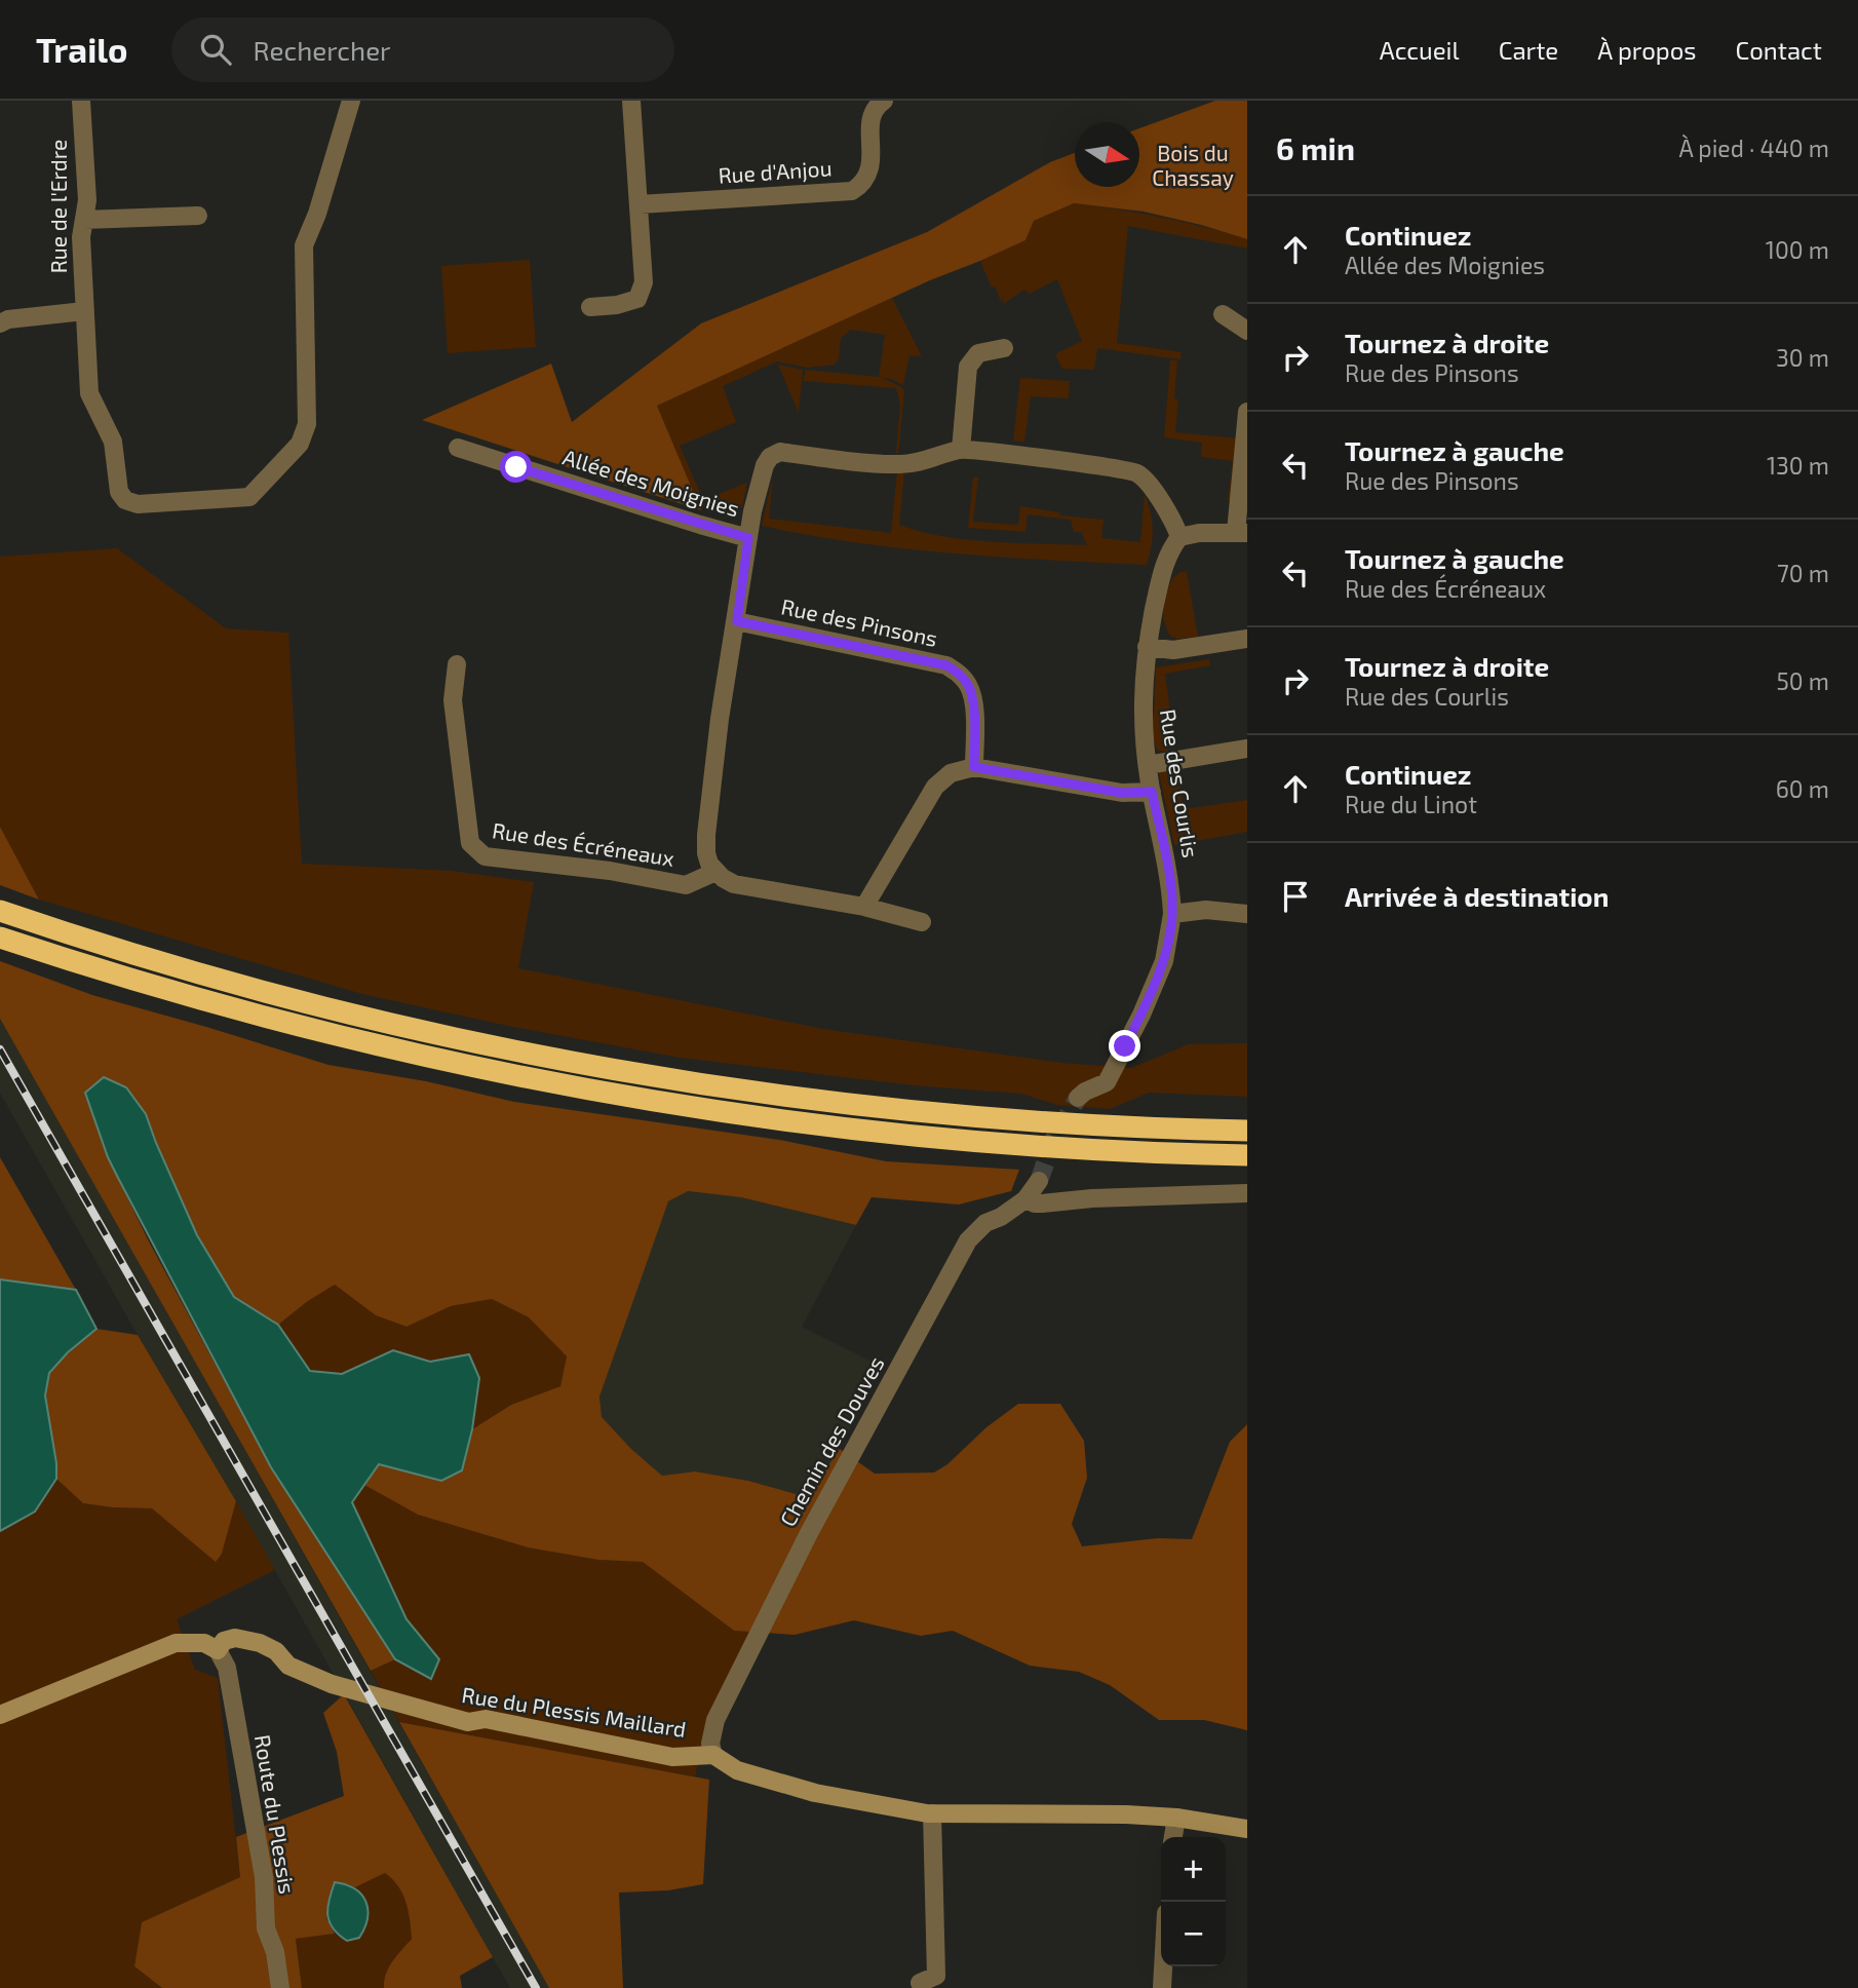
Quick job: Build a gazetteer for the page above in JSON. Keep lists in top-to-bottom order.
{
  "streets": {
    "street": [
      "Rue d'Anjou",
      "Rue de l'Erdre",
      "Allée des Moignies",
      "Rue des Pinsons",
      "Rue des Courlis",
      "Rue des Écréneaux",
      "Chemin des Douves",
      "Rue du Plessis Maillard",
      "Route du Plessis"
    ]
  },
  "crossings": [
    ["Chemin des Douves", "Rue du Plessis Maillard"],
    ["Rue du Plessis Maillard", "Route du Plessis"]
  ],
  "parks": ["Bois du Chassay"],
  "north": "right",
  "page": {
    "header": "Trailo",
    "search": "Rechercher",
    "nav": [
      "Accueil",
      "Carte",
      "À propos",
      "Contact"
    ],
    "heading": ["6 min", "À pied · 440 m"],
    "list": [
      ["Continuez", "Allée des Moignies", "100 m"],
      ["Tournez à droite", "Rue des Pinsons", "30 m"],
      ["Tournez à gauche", "Rue des Pinsons", "130 m"],
      ["Tournez à gauche", "Rue des Écréneaux", "70 m"],
      ["Tournez à droite", "Rue des Courlis", "50 m"],
      ["Continuez", "Rue du Linot", "60 m"],
      "Arrivée à destination"
    ],
    "map_buttons": ["+", "−"]
  }
}
